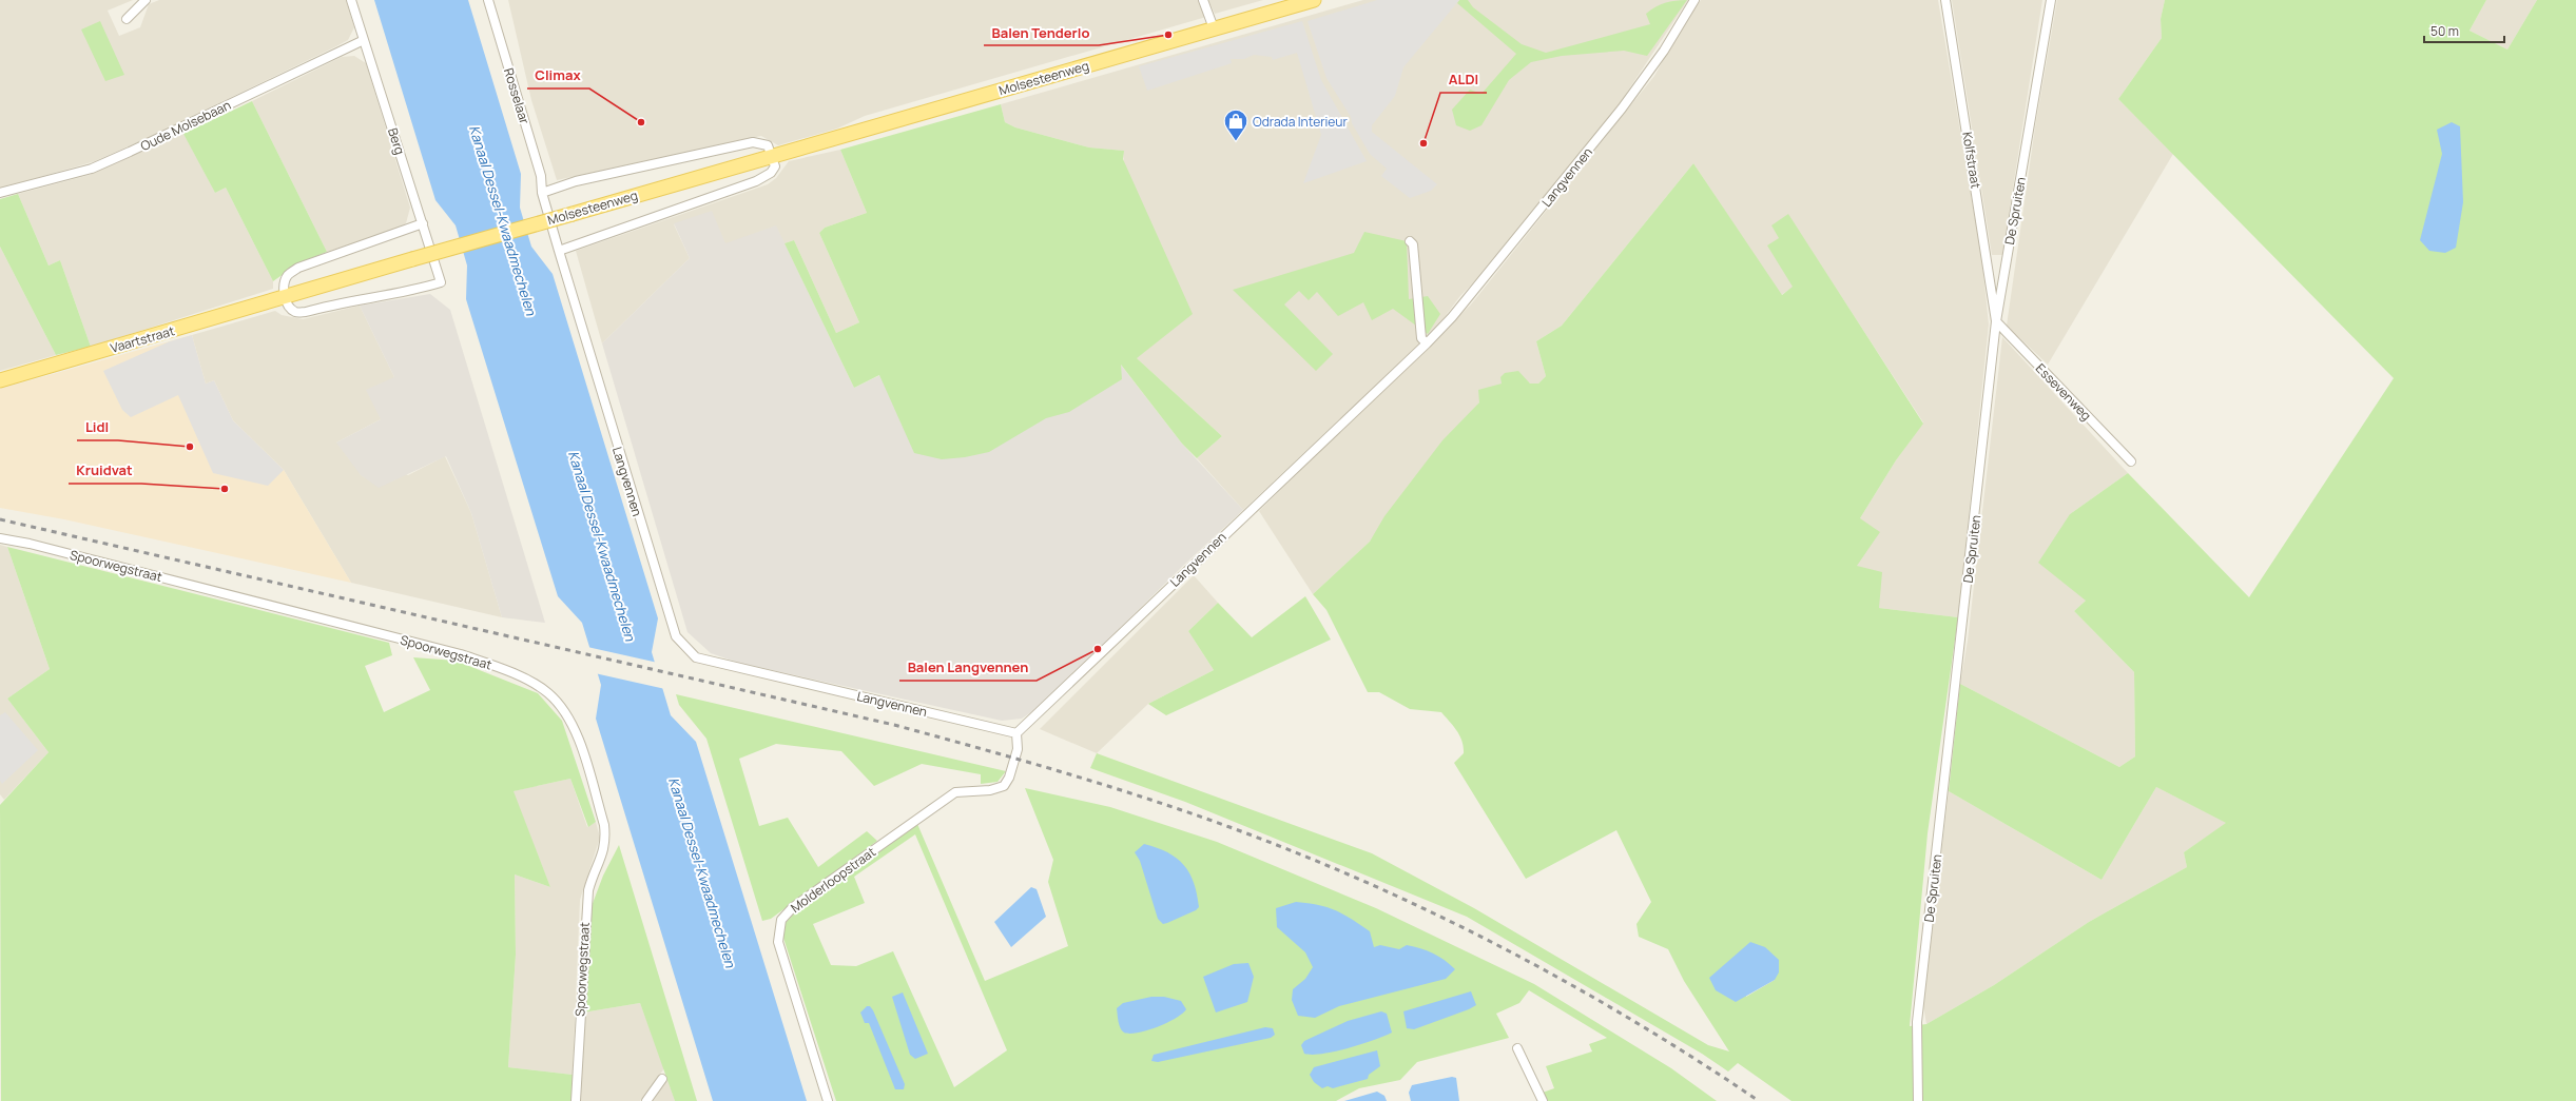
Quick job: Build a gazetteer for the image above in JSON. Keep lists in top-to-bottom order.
{
  "streets": {
    "main road": ["Molsesteenweg", "Vaartstraat"],
    "street": [
      "Rosselaar",
      "Oude Molsebaan",
      "Berg",
      "Kolfstraat",
      "Langvennen",
      "De Spruiten",
      "Essevenweg",
      "Spoorwegstraat",
      "Molderloopstraat"
    ]
  },
  "crossings": [
    ["Molsesteenweg", "Rosselaar"],
    ["Molsesteenweg", "Langvennen"],
    ["Molsesteenweg", "Vaartstraat"],
    ["Rosselaar", "Langvennen"],
    ["Oude Molsebaan", "Berg"],
    ["Berg", "Vaartstraat"],
    ["Kolfstraat", "De Spruiten"],
    ["Kolfstraat", "Essevenweg"],
    ["Langvennen", "Molderloopstraat"],
    ["De Spruiten", "Essevenweg"]
  ],
  "water": ["Kanaal Dessel-Kwaadmechelen"],
  "places": {
    "other": [
      "Balen Tenderlo",
      "Climax",
      "ALDI",
      "Lidl",
      "Kruidvat",
      "Balen Langvennen"
    ],
    "shop": ["Odrada Interieur"]
  },
  "scale_bar": "50 m"
}
